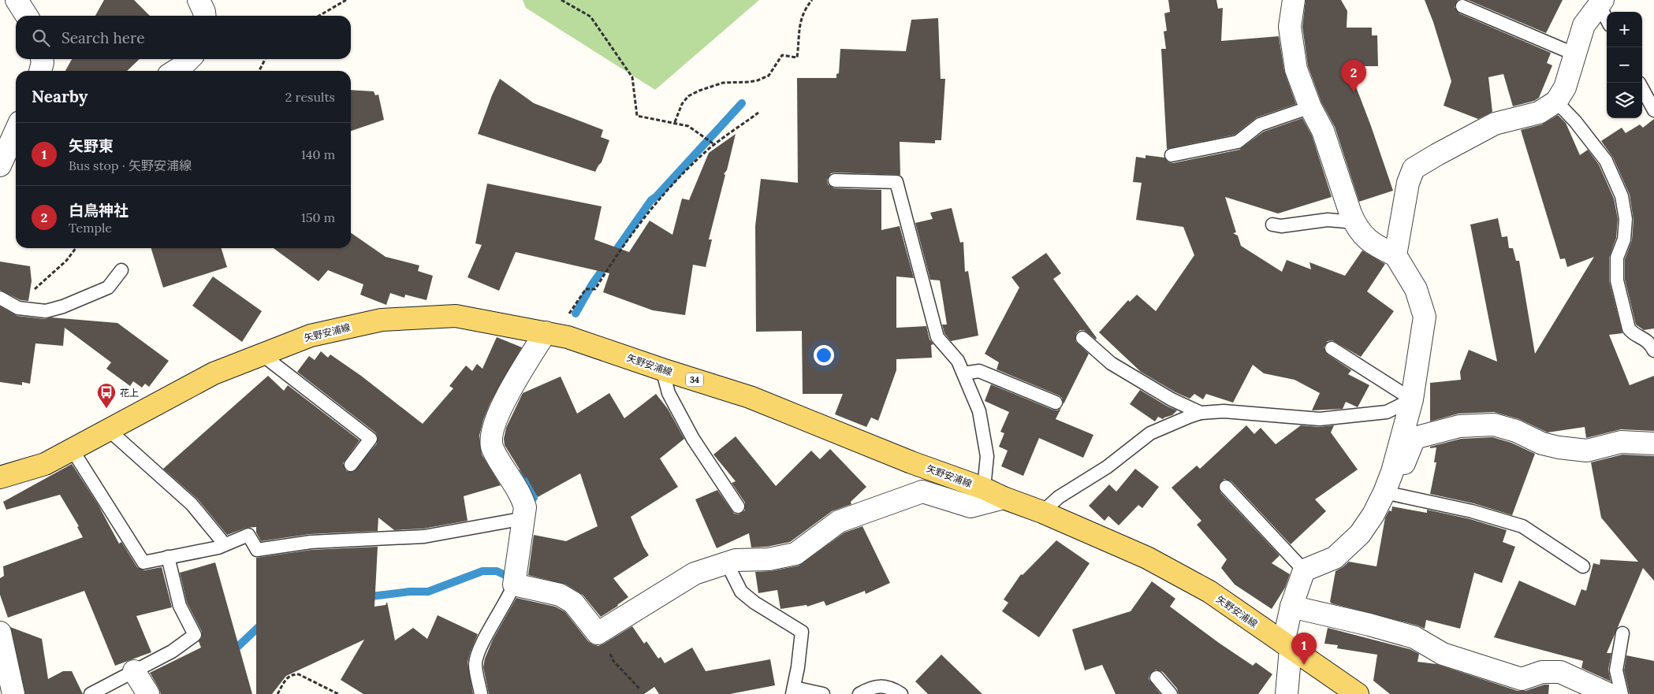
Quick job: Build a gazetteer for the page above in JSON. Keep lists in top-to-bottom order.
{
  "streets": {
    "main road": ["矢野安浦線", "34"]
  },
  "places": {
    "bus stop": ["花上"]
  },
  "page": {
    "map_buttons": ["+", "−"],
    "search": "Search here",
    "pins": ["2", "1"],
    "heading": ["Nearby", "2 results"],
    "list": [
      {
        "mark": "1",
        "name": "矢野東",
        "note": "Bus stop · 矢野安浦線",
        "value": "140 m"
      },
      {
        "mark": "2",
        "name": "白鳥神社",
        "note": "Temple",
        "value": "150 m"
      }
    ]
  }
}
